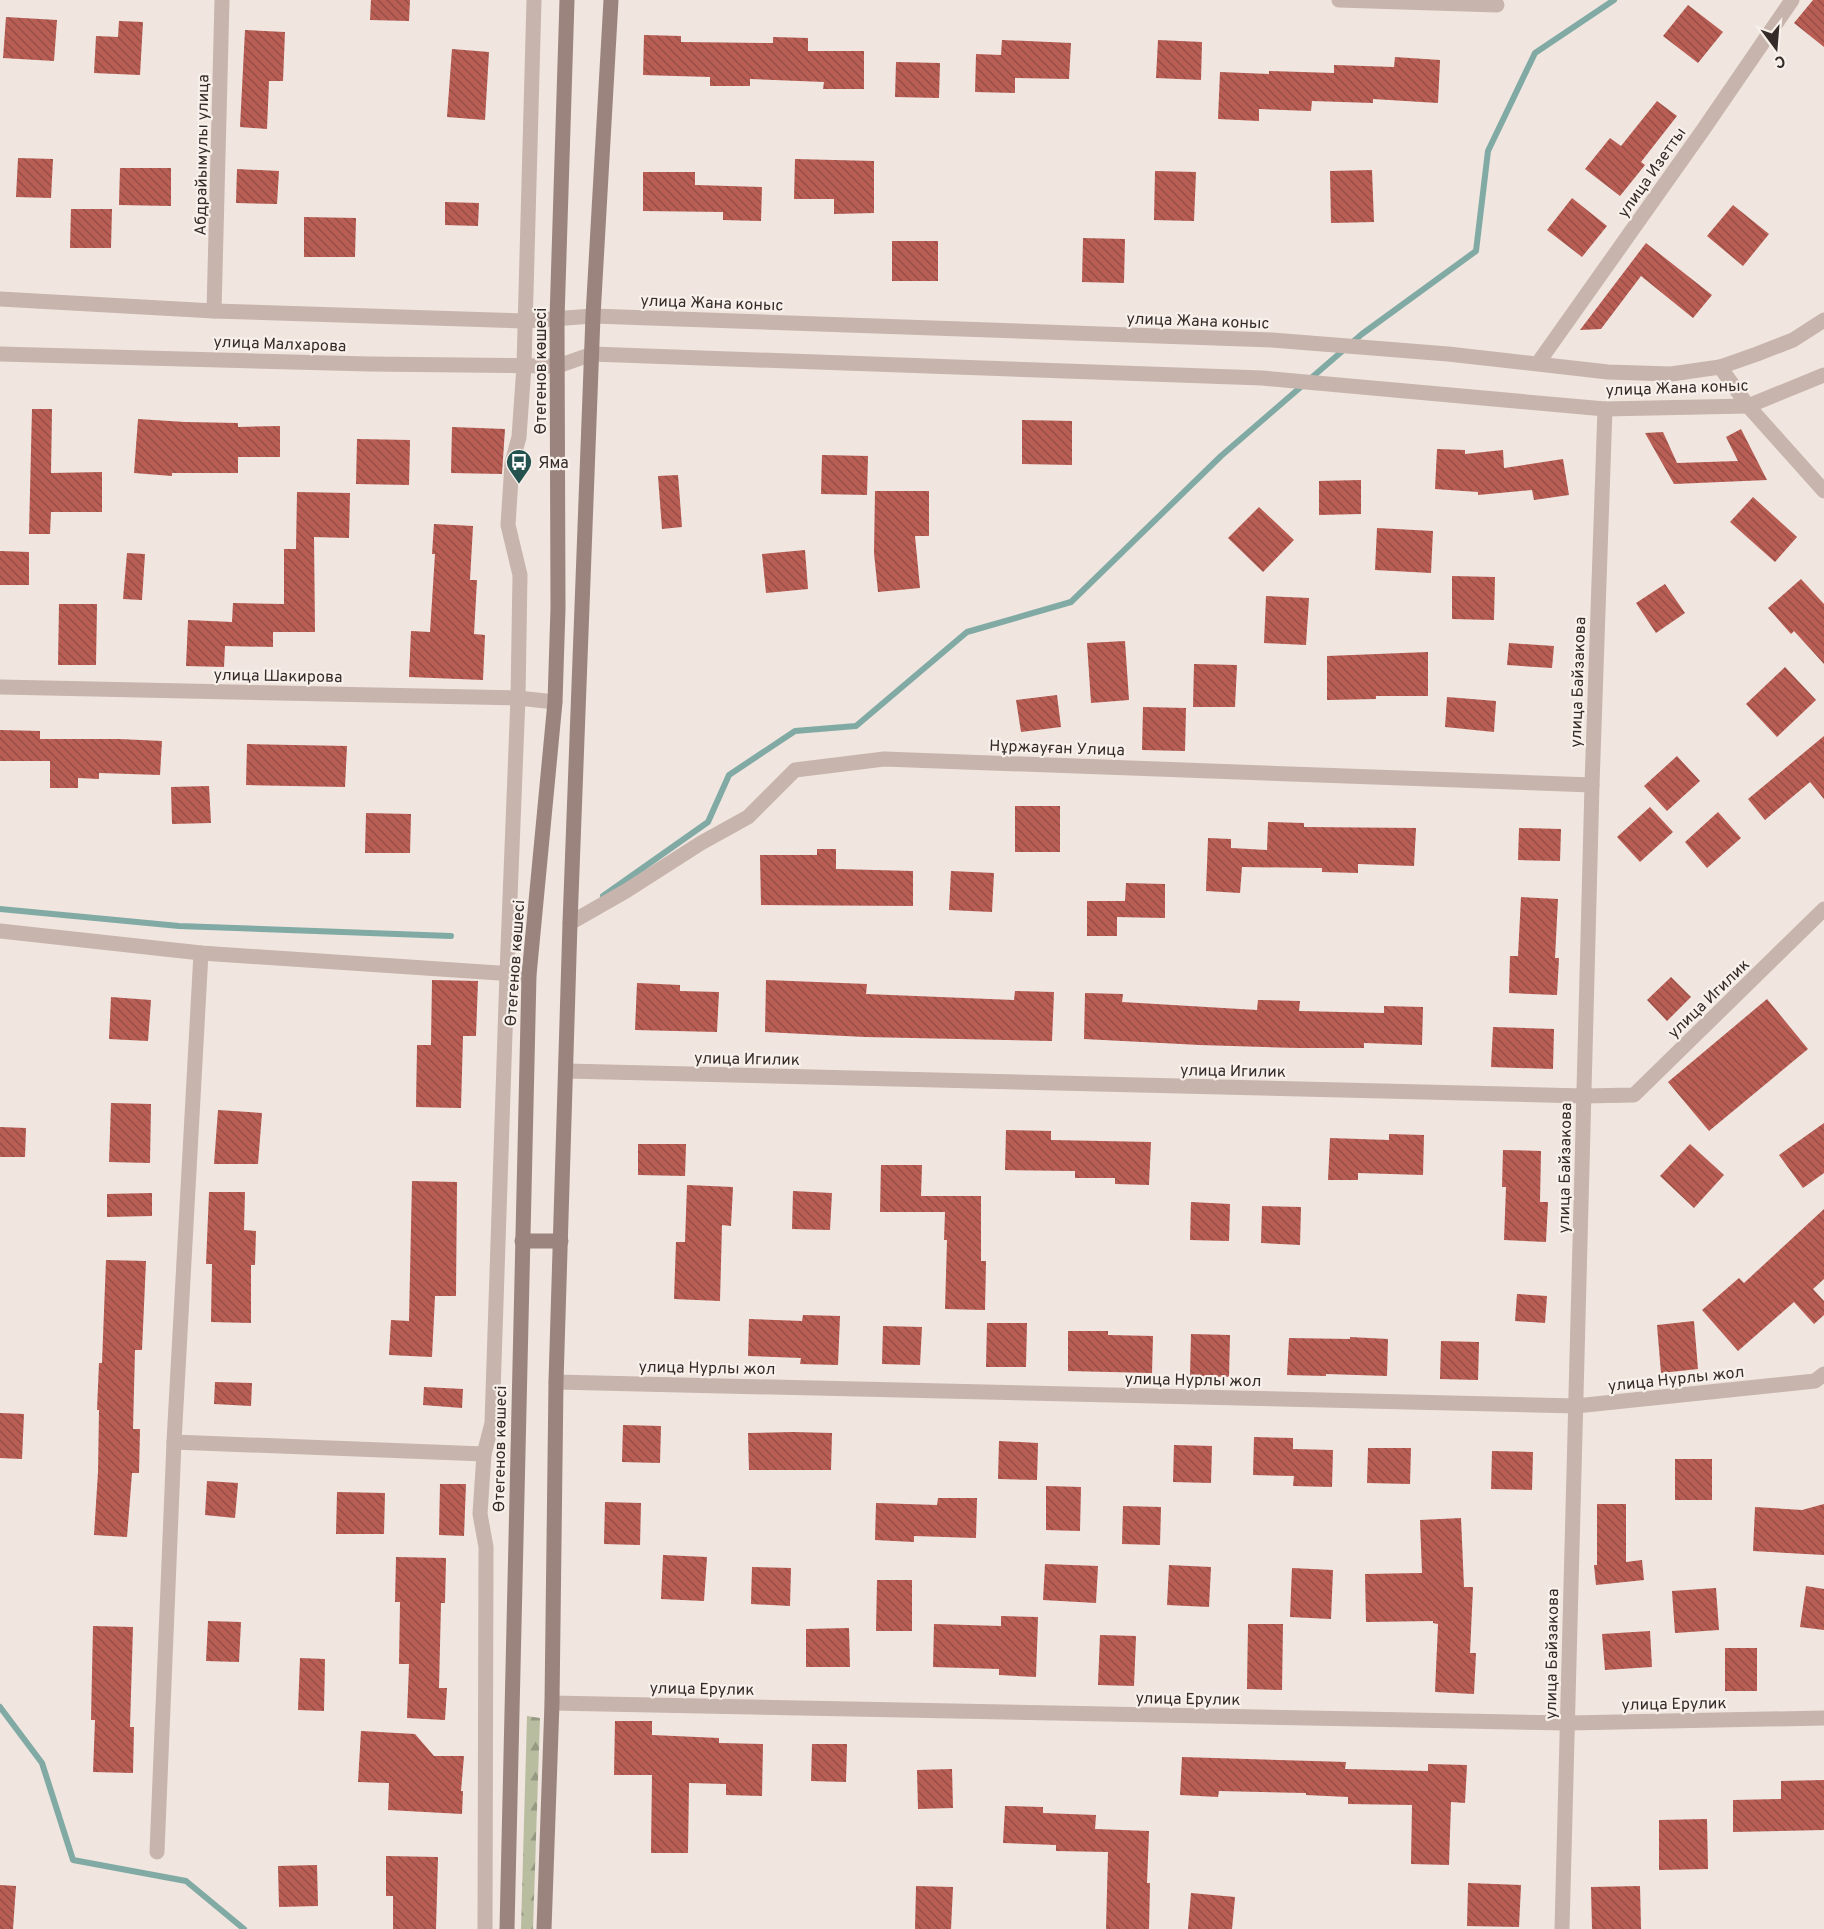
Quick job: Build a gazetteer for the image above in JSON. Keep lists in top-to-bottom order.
{
  "streets": {
    "main road": ["Өтегенов көшесі"],
    "street": [
      "Абдрайымулы улица",
      "улица Изетты",
      "улица Жана коныс",
      "улица Малхарова",
      "улица Шакирова",
      "улица Байзакова",
      "Нұржауған Улица",
      "улица Игилик",
      "улица Нурлы жол",
      "улица Ерулик"
    ]
  },
  "crossings": [
    ["Абдрайымулы улица", "улица Малхарова"],
    ["улица Изетты", "улица Жана коныс"],
    ["улица Жана коныс", "улица Малхарова"],
    ["улица Жана коныс", "Өтегенов көшесі"],
    ["улица Жана коныс", "улица Байзакова"],
    ["улица Малхарова", "Өтегенов көшесі"],
    ["Өтегенов көшесі", "улица Шакирова"],
    ["улица Байзакова", "Нұржауған Улица"],
    ["улица Байзакова", "улица Игилик"],
    ["улица Байзакова", "улица Нурлы жол"],
    ["улица Байзакова", "улица Ерулик"]
  ],
  "places": {
    "bus stop": ["Яма"]
  },
  "north": "bottom"
}
